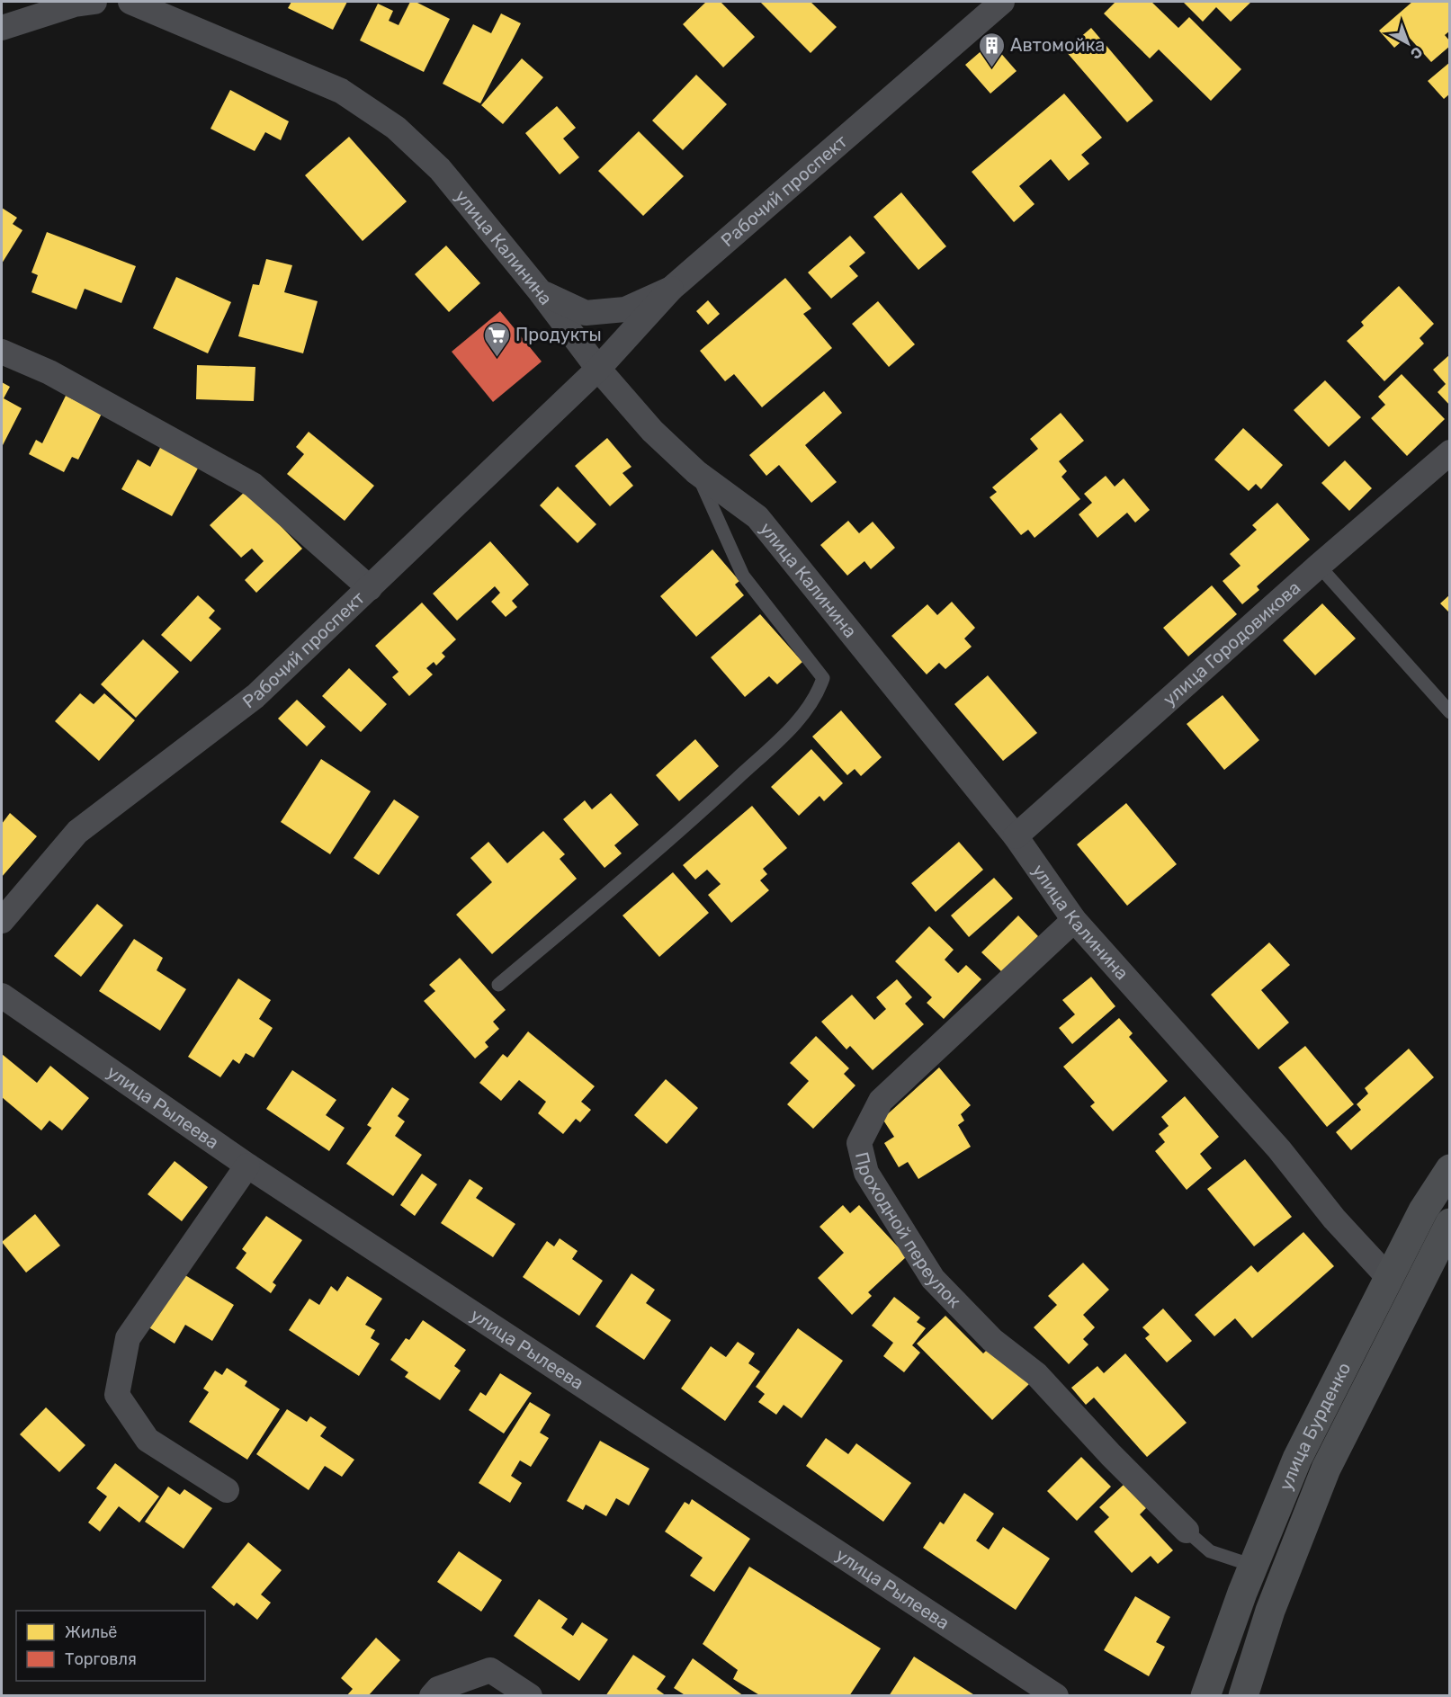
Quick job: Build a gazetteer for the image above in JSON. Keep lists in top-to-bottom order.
{
  "streets": {
    "main road": ["улица Бурденко"],
    "street": [
      "Рабочий проспект",
      "улица Калинина",
      "улица Городовикова",
      "улица Рылеева",
      "Проходной переулок"
    ]
  },
  "crossings": [
    ["Рабочий проспект", "улица Калинина"],
    ["улица Калинина", "улица Городовикова"],
    ["улица Калинина", "Проходной переулок"],
    ["улица Калинина", "улица Бурденко"]
  ],
  "places": {
    "building": ["Автомойка"],
    "supermarket": ["Продукты"]
  },
  "legend": ["Жильё", "Торговля"],
  "north": "bottom right"
}
